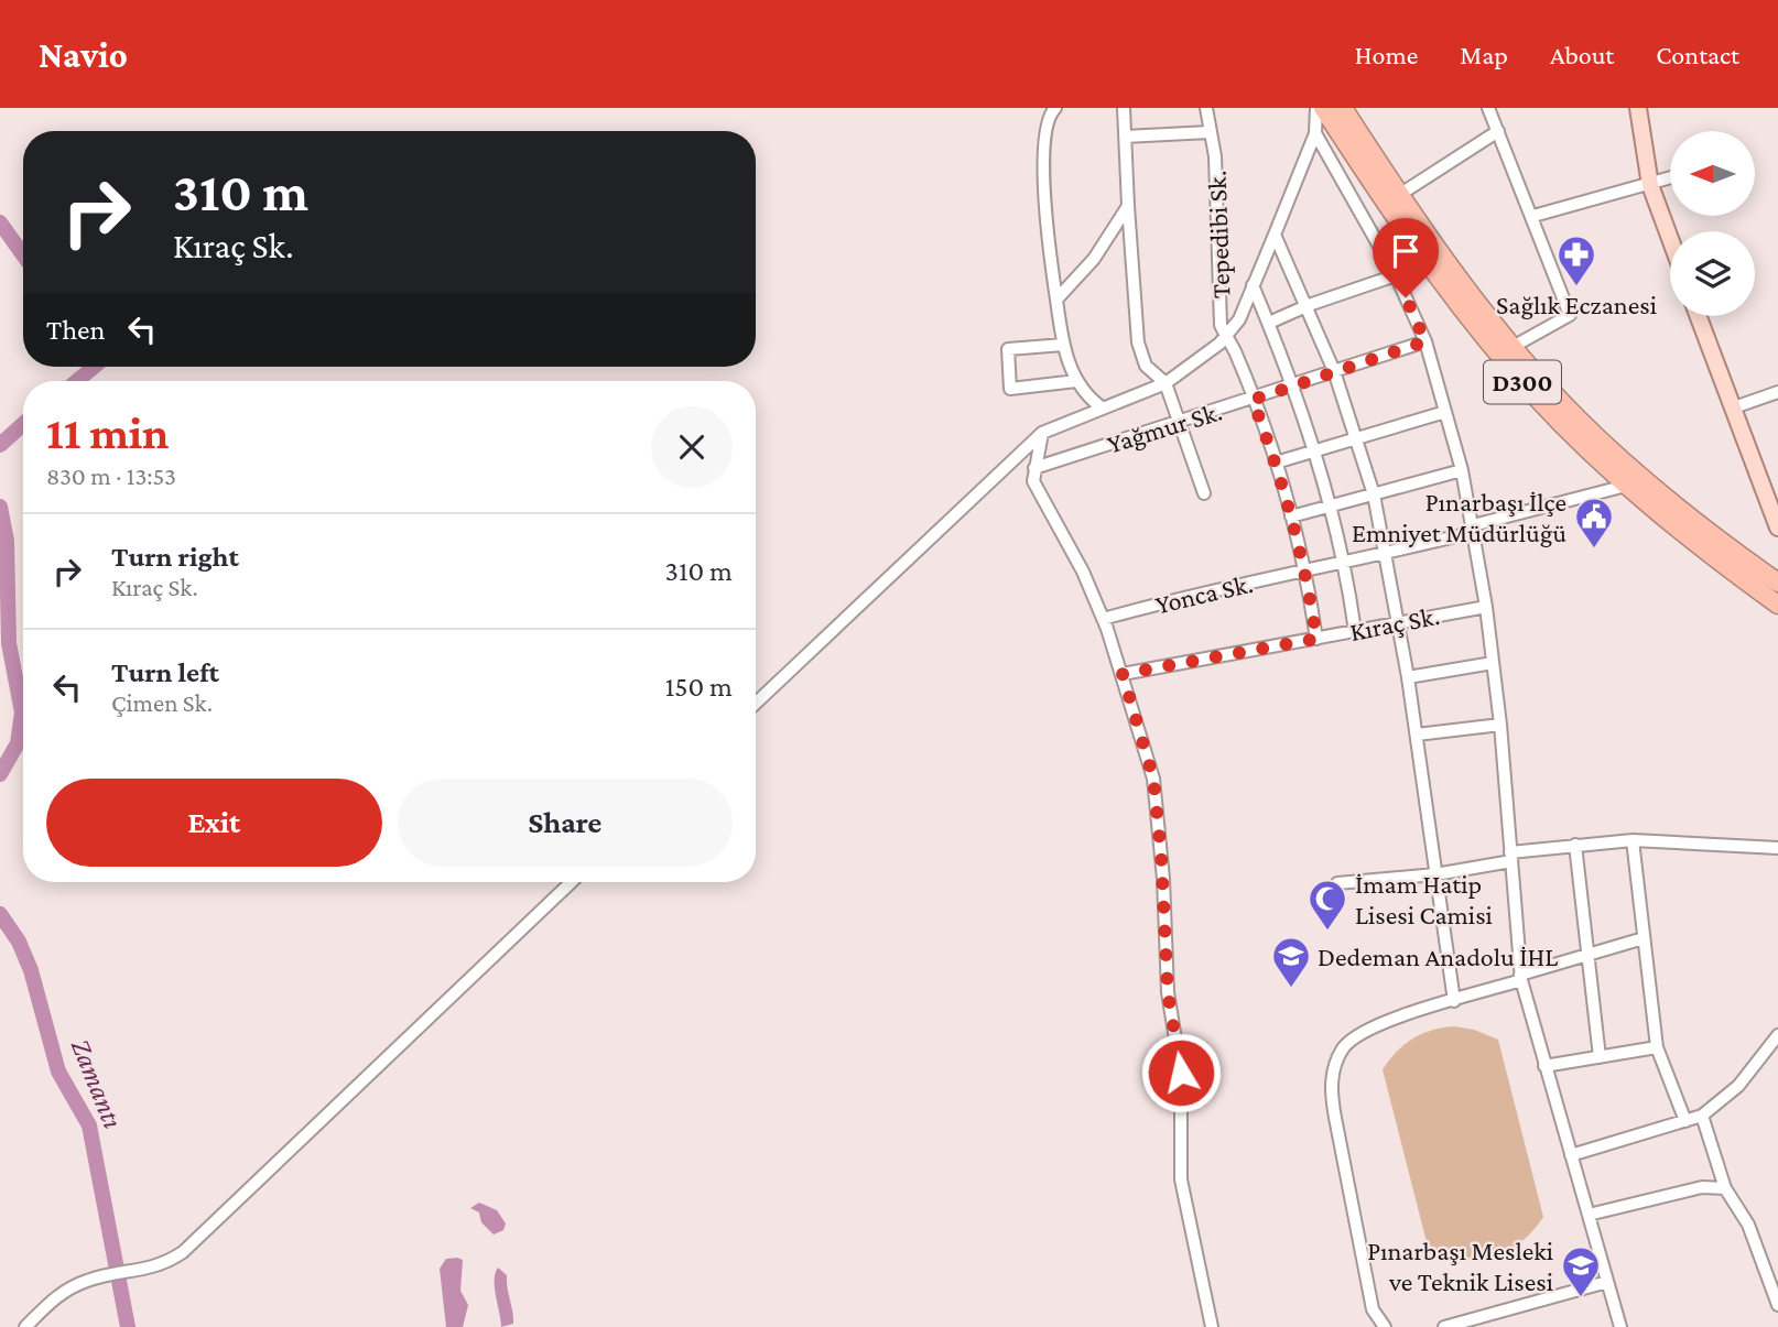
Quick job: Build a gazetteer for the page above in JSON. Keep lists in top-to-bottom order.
{
  "streets": {
    "highway": ["D300"],
    "street": [
      "Tepedibi Sk.",
      "Yağmur Sk.",
      "Yonca Sk.",
      "Kıraç Sk."
    ]
  },
  "crossings": [
    ["Tepedibi Sk.", "Yağmur Sk."],
    ["Tepedibi Sk.", "Yonca Sk."],
    ["Tepedibi Sk.", "Kıraç Sk."],
    ["D300", "Yonca Sk."]
  ],
  "water": ["Zamantı"],
  "places": {
    "pharmacy": ["Sağlık Eczanesi"],
    "public building": ["Pınarbaşı İlçe Emniyet Müdürlüğü"],
    "mosque": ["İmam Hatip Lisesi Camisi"],
    "school or university": ["Dedeman Anadolu İHL", "Pınarbaşı Mesleki ve Teknik Lisesi"]
  },
  "north": "left",
  "page": {
    "header": "Navio",
    "nav": [
      "Home",
      "Map",
      "About",
      "Contact"
    ],
    "turn": ["310 m", "Kıraç Sk."],
    "then": "Then",
    "heading": ["11 min", "830 m · 13:53"],
    "list": [
      {
        "name": "Turn right",
        "note": "Kıraç Sk.",
        "value": "310 m"
      },
      {
        "name": "Turn left",
        "note": "Çimen Sk.",
        "value": "150 m"
      }
    ],
    "buttons": ["Exit", "Share"]
  }
}
